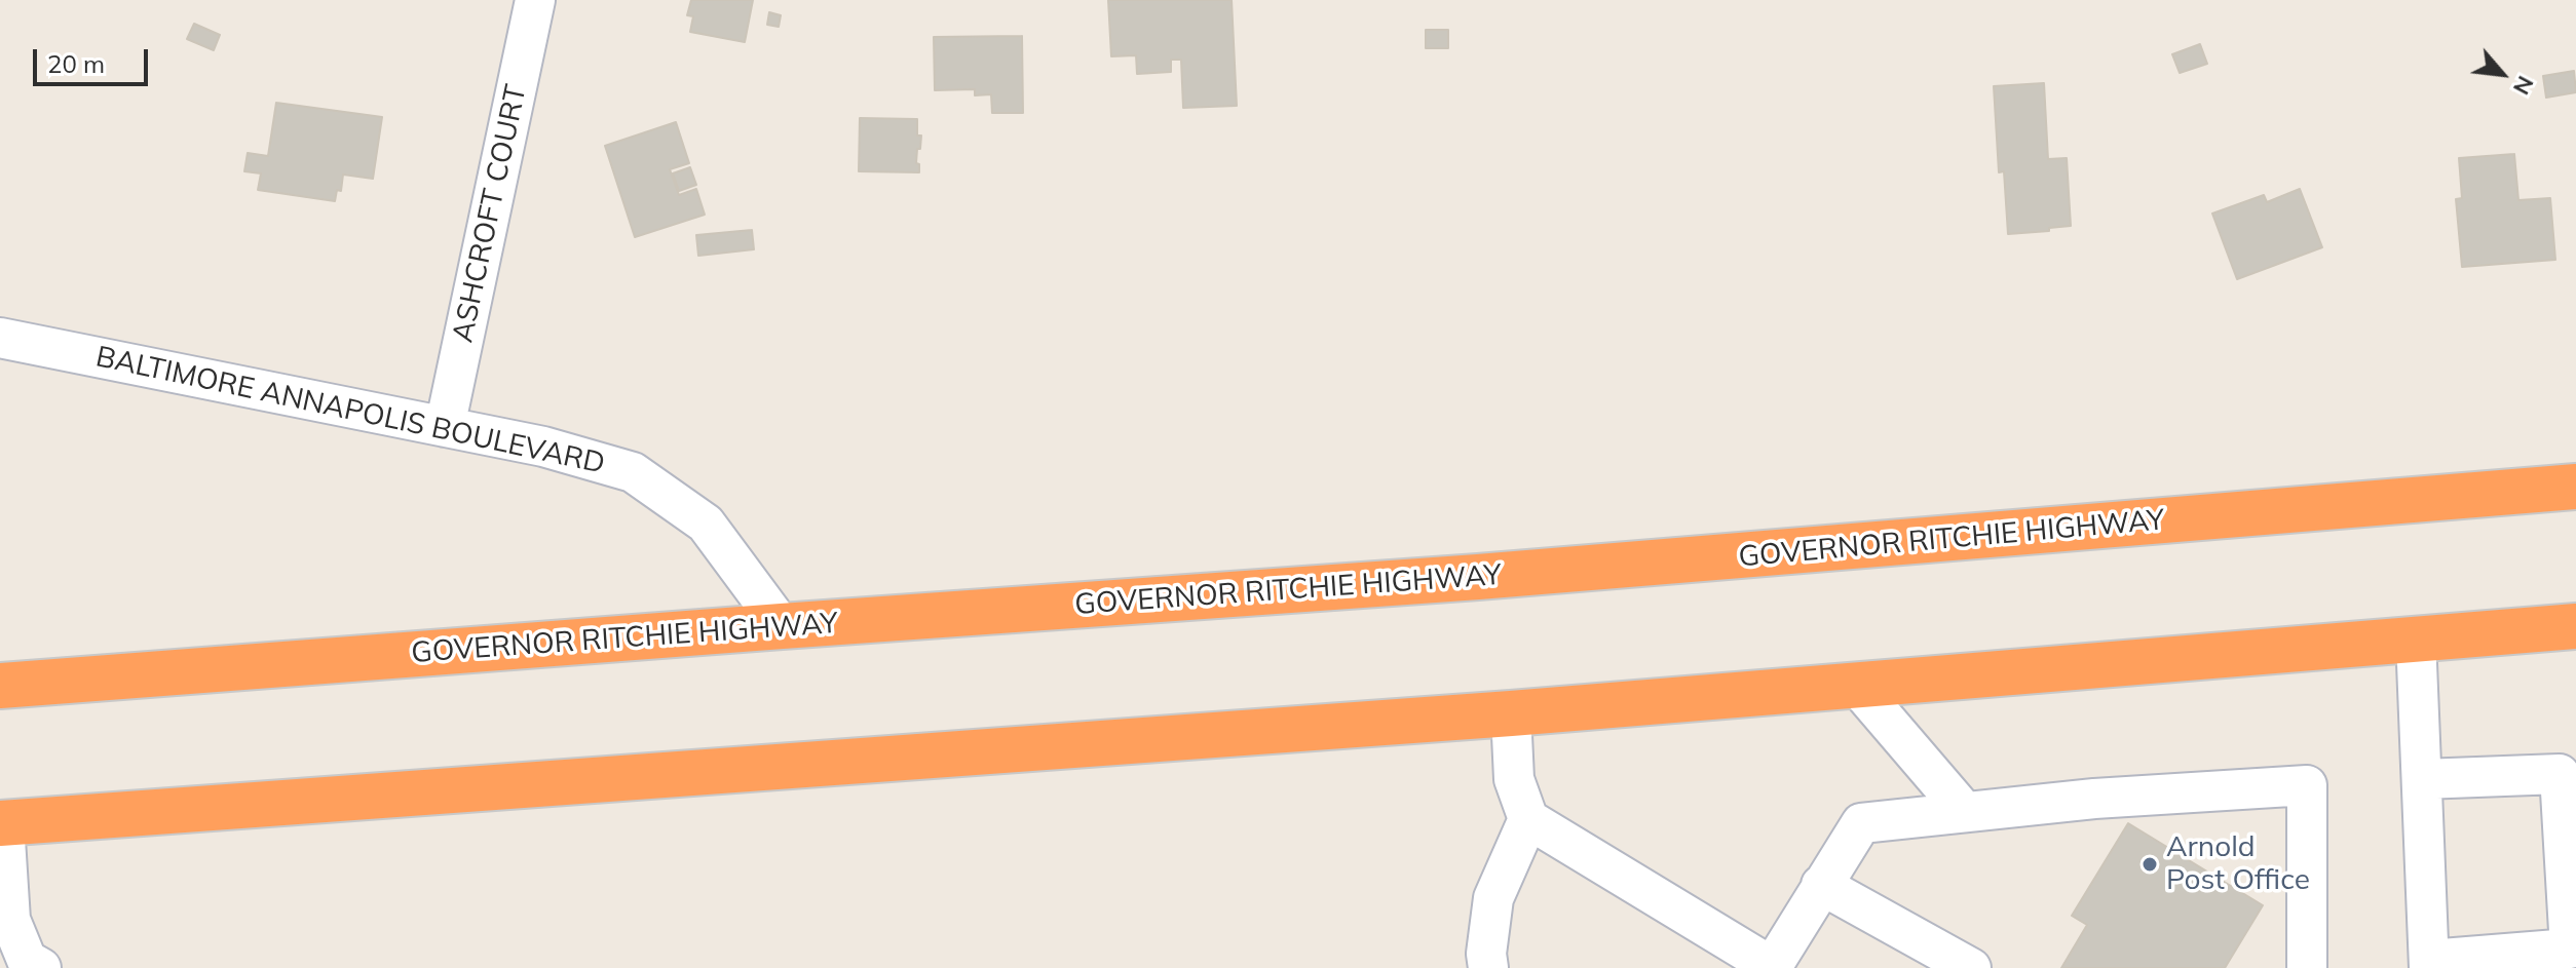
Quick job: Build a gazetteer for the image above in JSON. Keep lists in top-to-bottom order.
{
  "streets": {
    "highway": ["GOVERNOR RITCHIE HIGHWAY"],
    "street": ["ASHCROFT COURT", "BALTIMORE ANNAPOLIS BOULEVARD"]
  },
  "crossings": [
    ["ASHCROFT COURT", "BALTIMORE ANNAPOLIS BOULEVARD"],
    ["BALTIMORE ANNAPOLIS BOULEVARD", "GOVERNOR RITCHIE HIGHWAY"]
  ],
  "places": ["Arnold Post Office"],
  "scale_bar": "20 m",
  "north": "bottom right"
}
